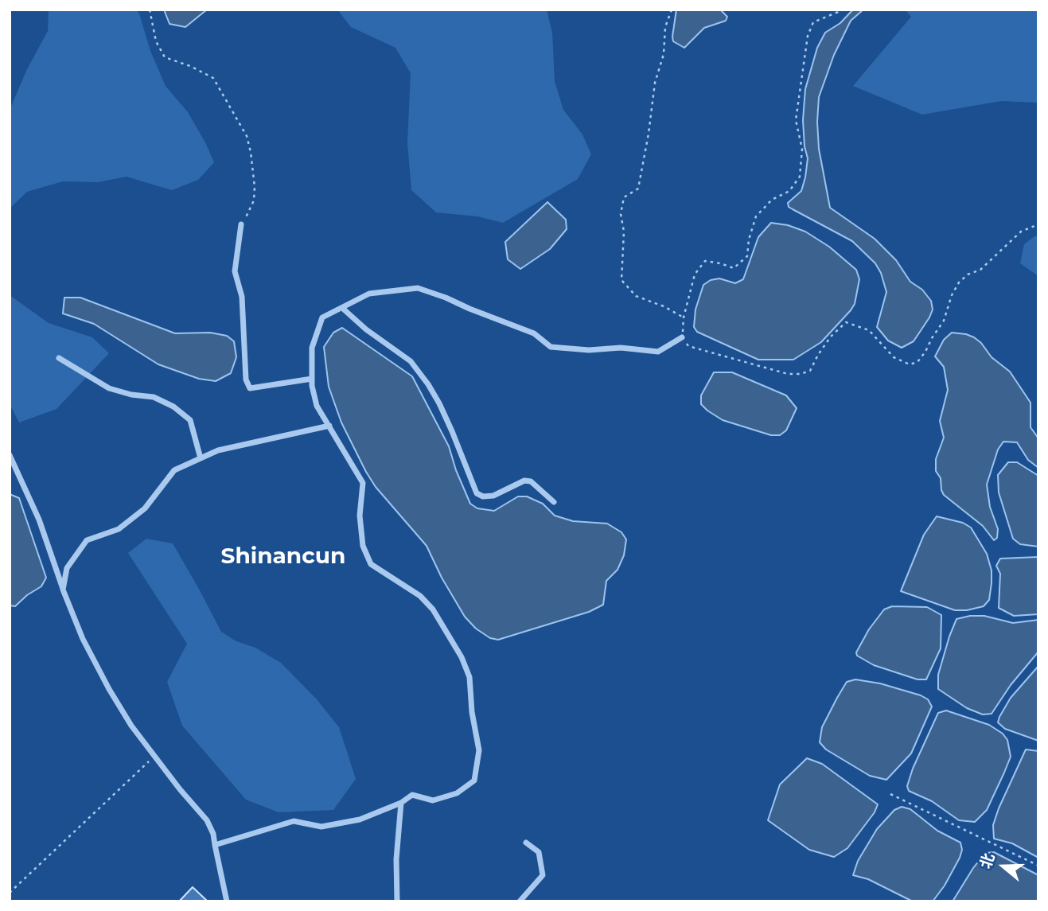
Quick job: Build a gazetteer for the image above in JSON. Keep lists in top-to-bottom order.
{
  "districts": ["Shinancun"],
  "north": "left"
}
